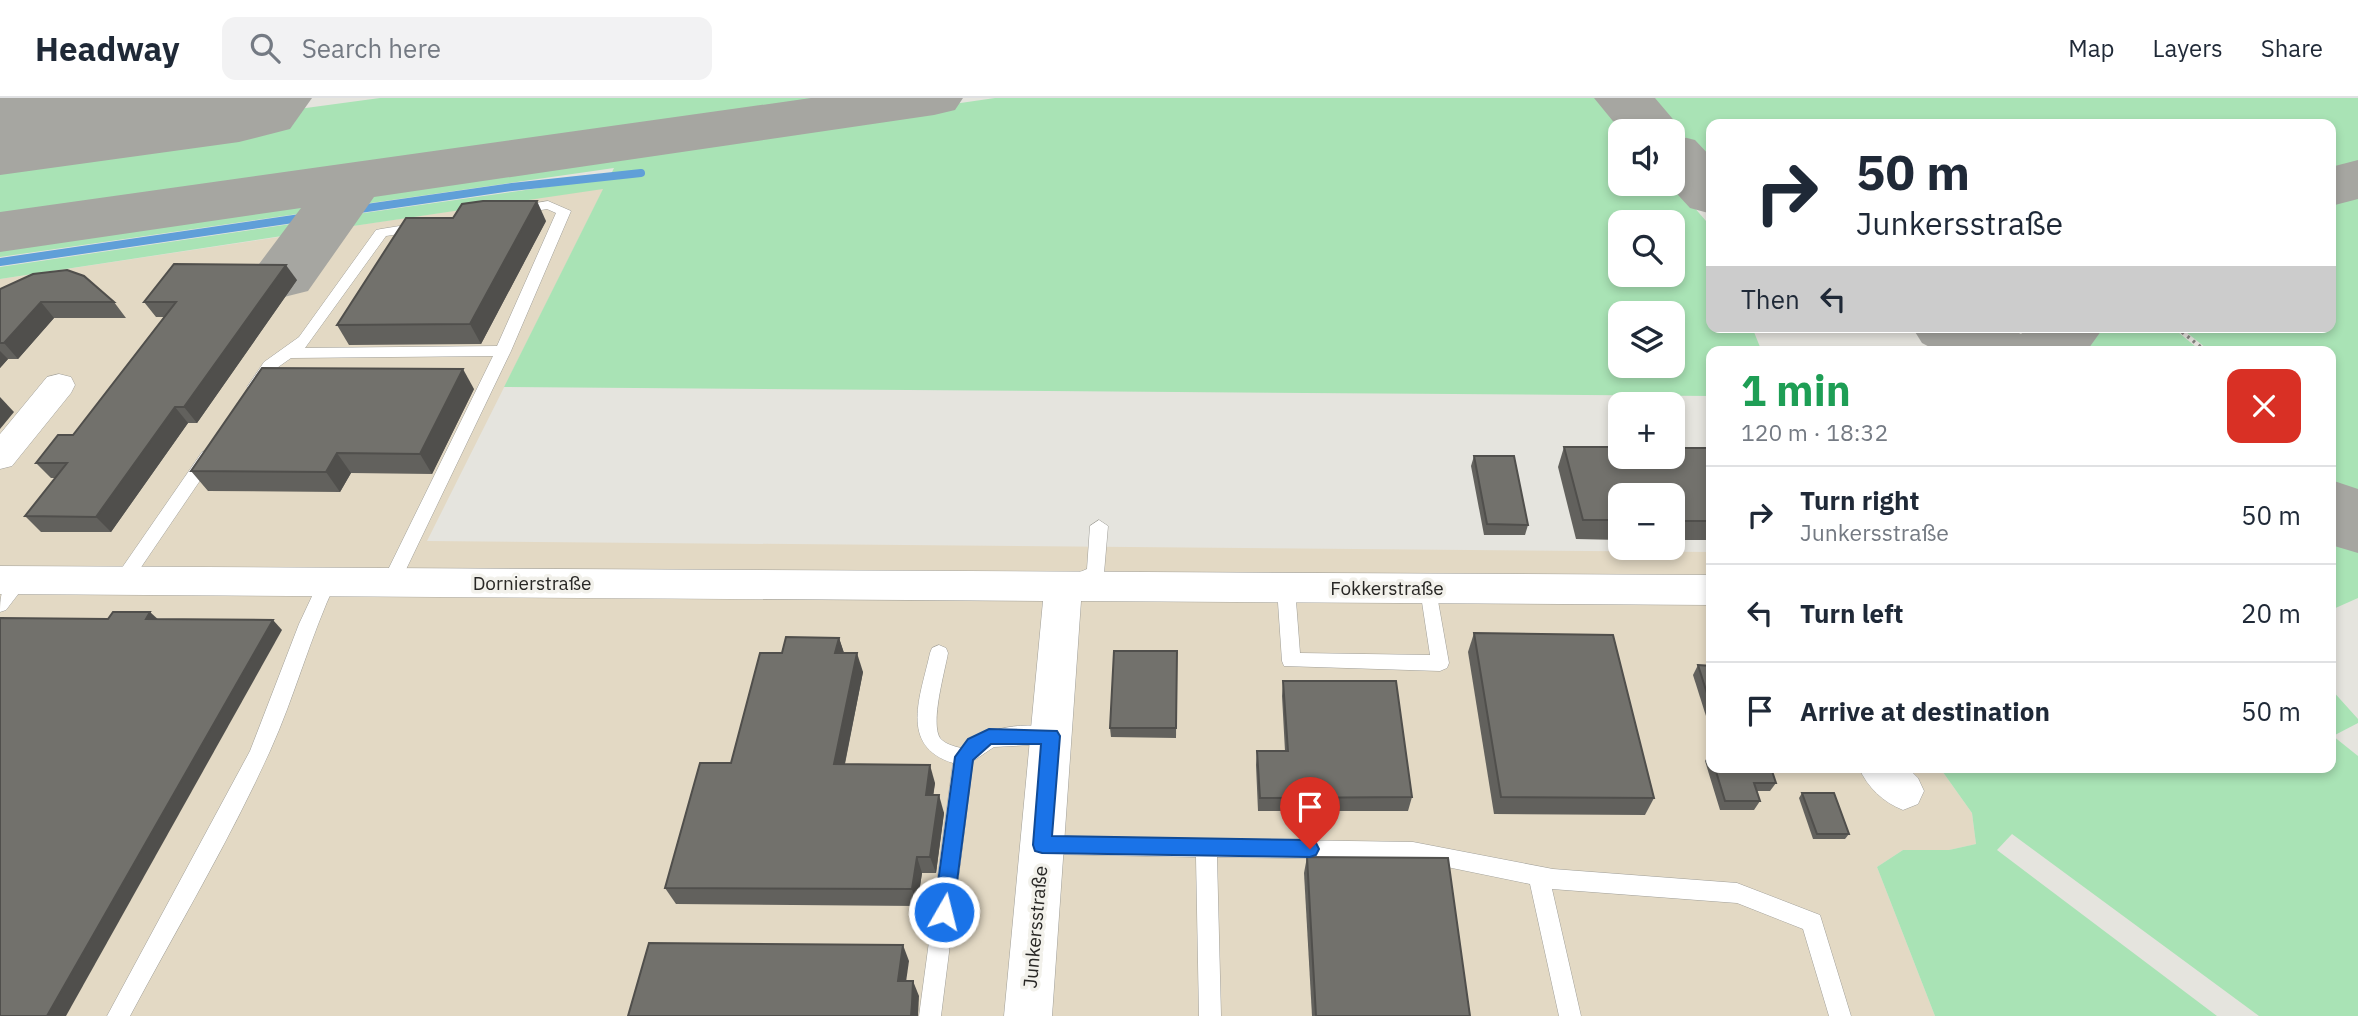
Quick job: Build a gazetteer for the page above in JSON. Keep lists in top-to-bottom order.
{
  "streets": {
    "street": ["Dornierstraße", "Fokkerstraße", "Junkersstraße"]
  },
  "crossings": [
    ["Dornierstraße", "Fokkerstraße"],
    ["Dornierstraße", "Junkersstraße"],
    ["Fokkerstraße", "Junkersstraße"]
  ],
  "page": {
    "header": "Headway",
    "search": "Search here",
    "nav": ["Map", "Layers", "Share"],
    "map_buttons": ["+", "−"],
    "turn": ["50 m", "Junkersstraße"],
    "then": "Then",
    "heading": ["1 min", "120 m · 18:32"],
    "list": [
      {
        "name": "Turn right",
        "note": "Junkersstraße",
        "value": "50 m"
      },
      {
        "name": "Turn left",
        "value": "20 m"
      },
      {
        "name": "Arrive at destination",
        "value": "50 m"
      }
    ]
  }
}
